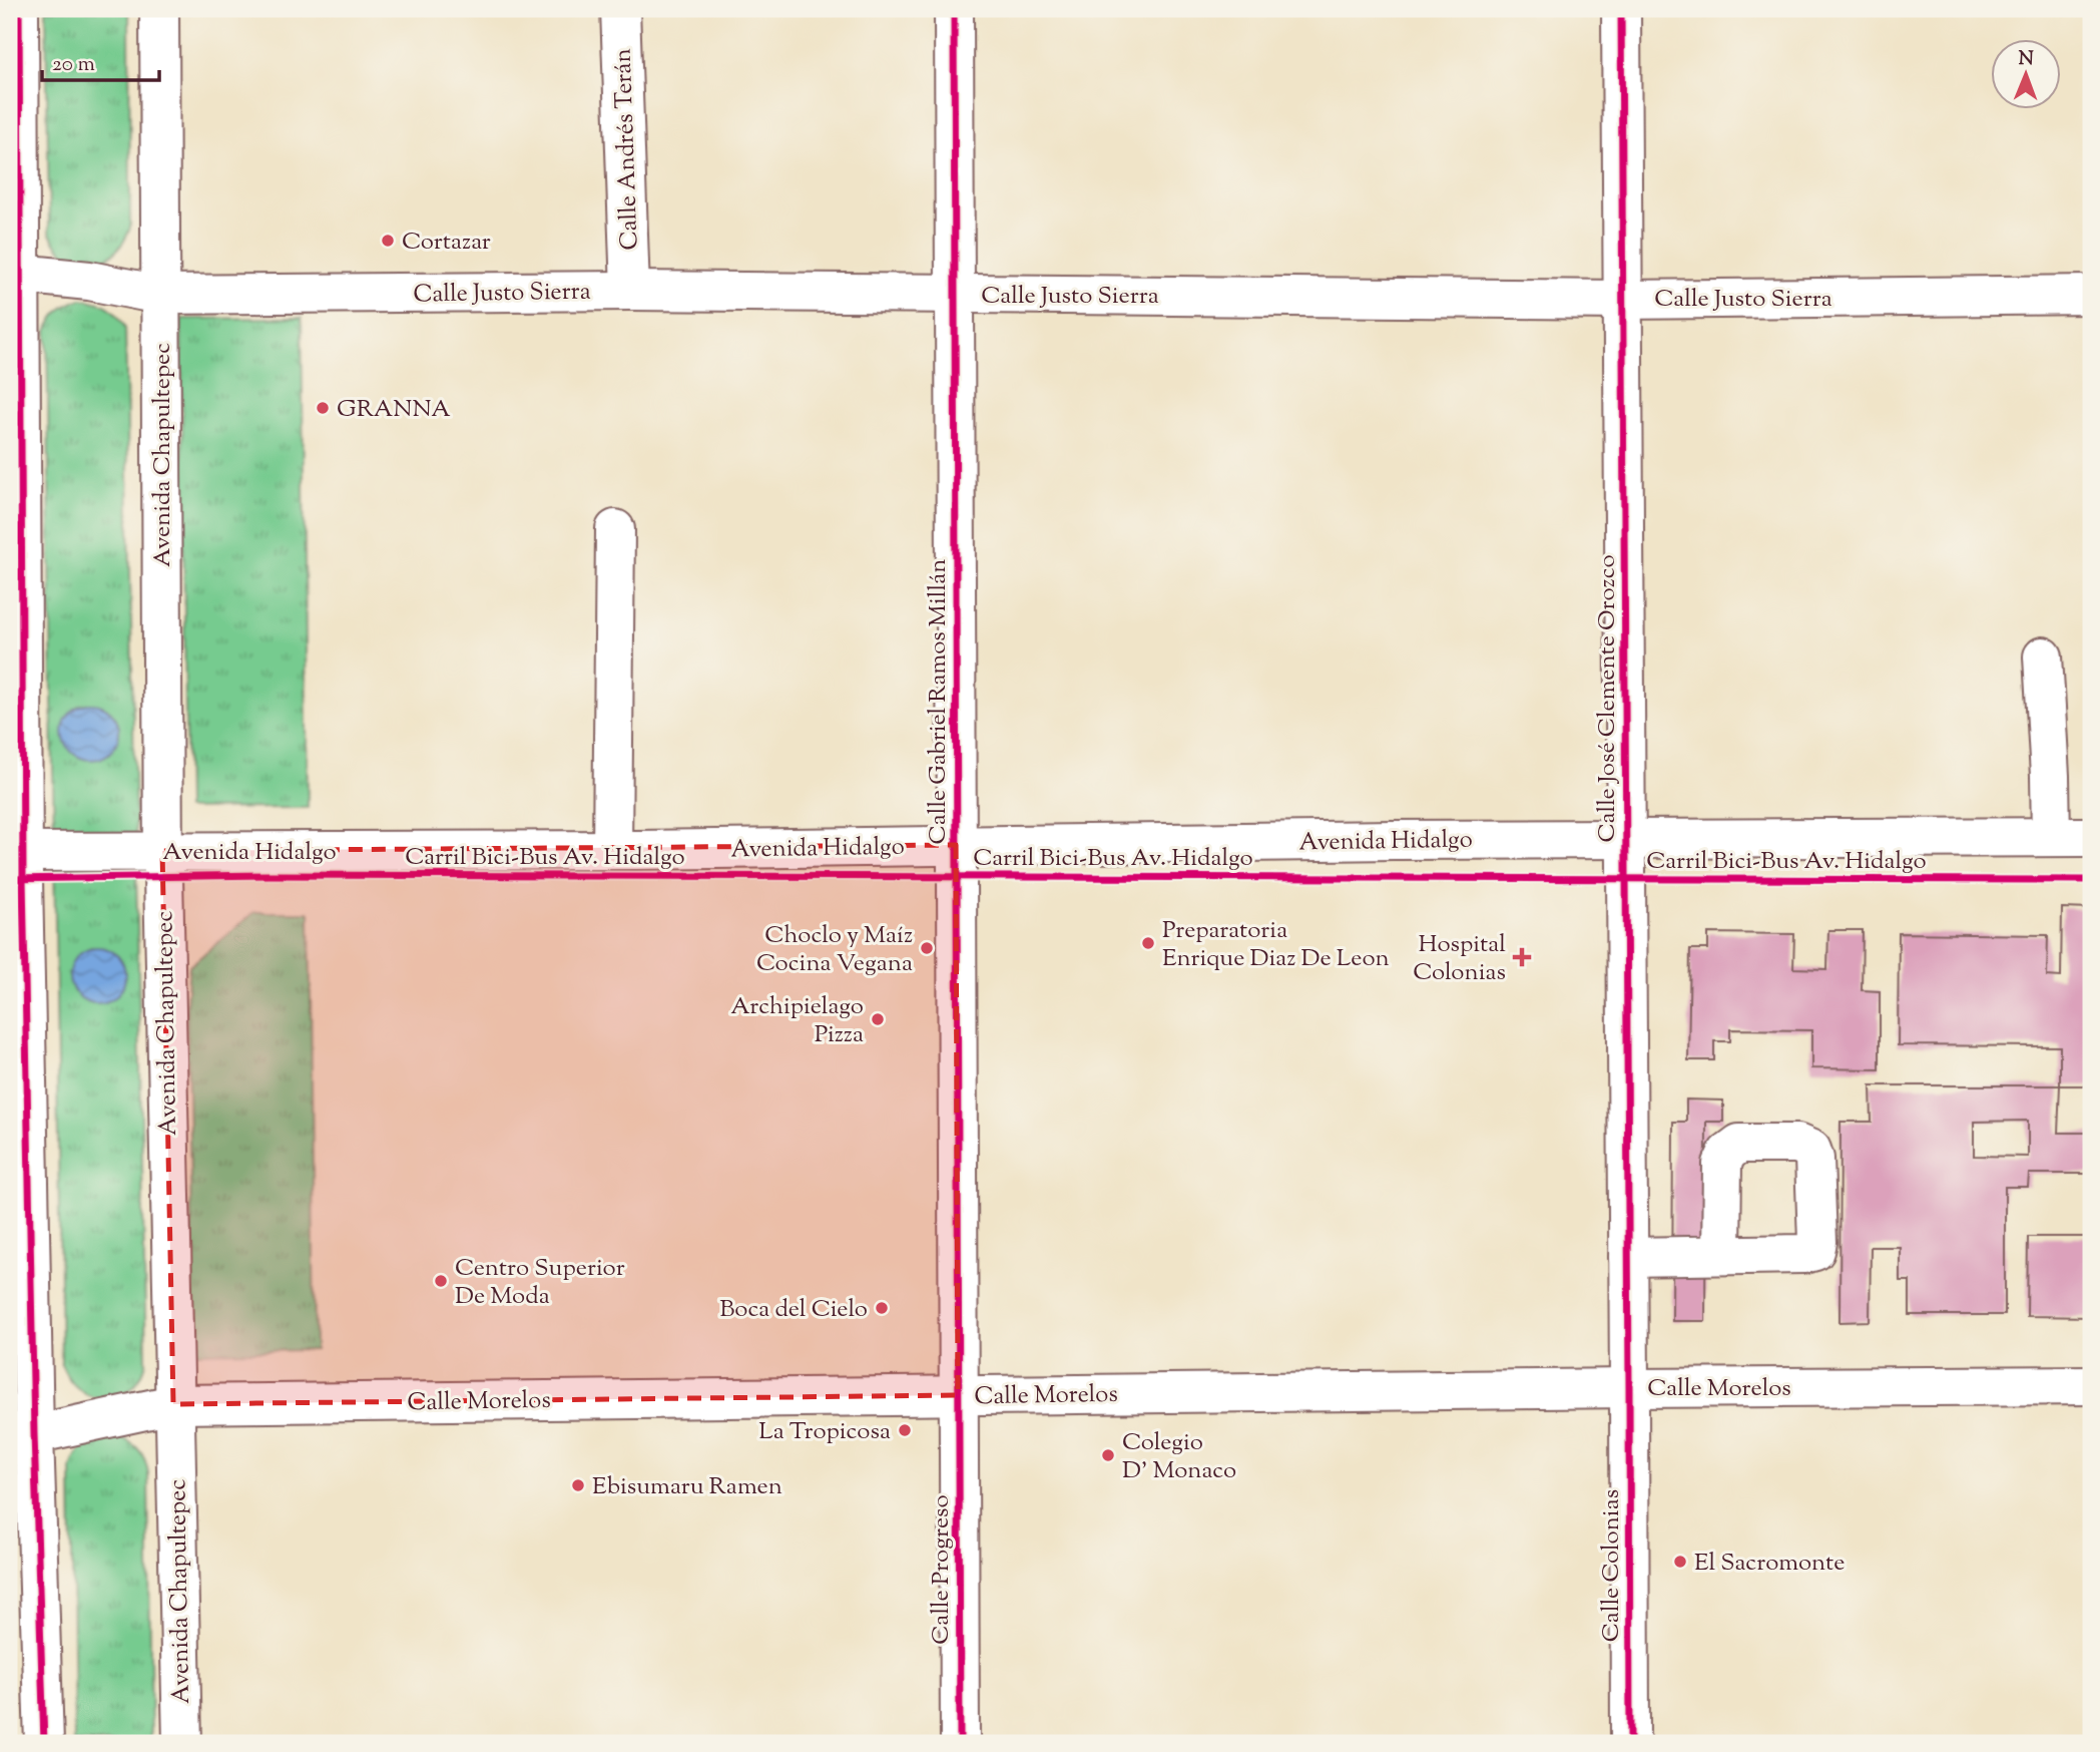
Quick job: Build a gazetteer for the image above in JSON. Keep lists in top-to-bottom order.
{
  "streets": {
    "street": [
      "Calle Andrés Terán",
      "Calle Justo Sierra",
      "Avenida Chapultepec",
      "Calle José Clemente Orozco",
      "Calle Gabriel Ramos Millán",
      "Avenida Hidalgo",
      "Calle Morelos",
      "Calle Colonias",
      "Calle Progreso"
    ],
    "cycle path": ["Carril Bici-Bus Av. Hidalgo"]
  },
  "crossings": [
    ["Calle Andrés Terán", "Calle Justo Sierra"],
    ["Calle Justo Sierra", "Avenida Chapultepec"],
    ["Calle Justo Sierra", "Calle José Clemente Orozco"],
    ["Calle Justo Sierra", "Calle Gabriel Ramos Millán"],
    ["Avenida Chapultepec", "Avenida Hidalgo"],
    ["Avenida Chapultepec", "Calle Morelos"],
    ["Calle José Clemente Orozco", "Avenida Hidalgo"],
    ["Calle José Clemente Orozco", "Calle Morelos"],
    ["Calle José Clemente Orozco", "Calle Colonias"],
    ["Calle Gabriel Ramos Millán", "Avenida Hidalgo"],
    ["Calle Gabriel Ramos Millán", "Calle Morelos"],
    ["Calle Gabriel Ramos Millán", "Calle Progreso"],
    ["Calle Morelos", "Calle Colonias"],
    ["Calle Morelos", "Calle Progreso"]
  ],
  "places": {
    "other": [
      "Cortazar",
      "GRANNA",
      "Preparatoria Enrique Diaz De Leon",
      "Choclo y Maíz Cocina Vegana",
      "Archipielago Pizza",
      "Centro Superior De Moda",
      "Boca del Cielo",
      "La Tropicosa",
      "Colegio D' Monaco",
      "Ebisumaru Ramen",
      "El Sacromonte"
    ],
    "health": ["Hospital Colonias"]
  },
  "scale_bar": "20 m",
  "north": "top"
}
